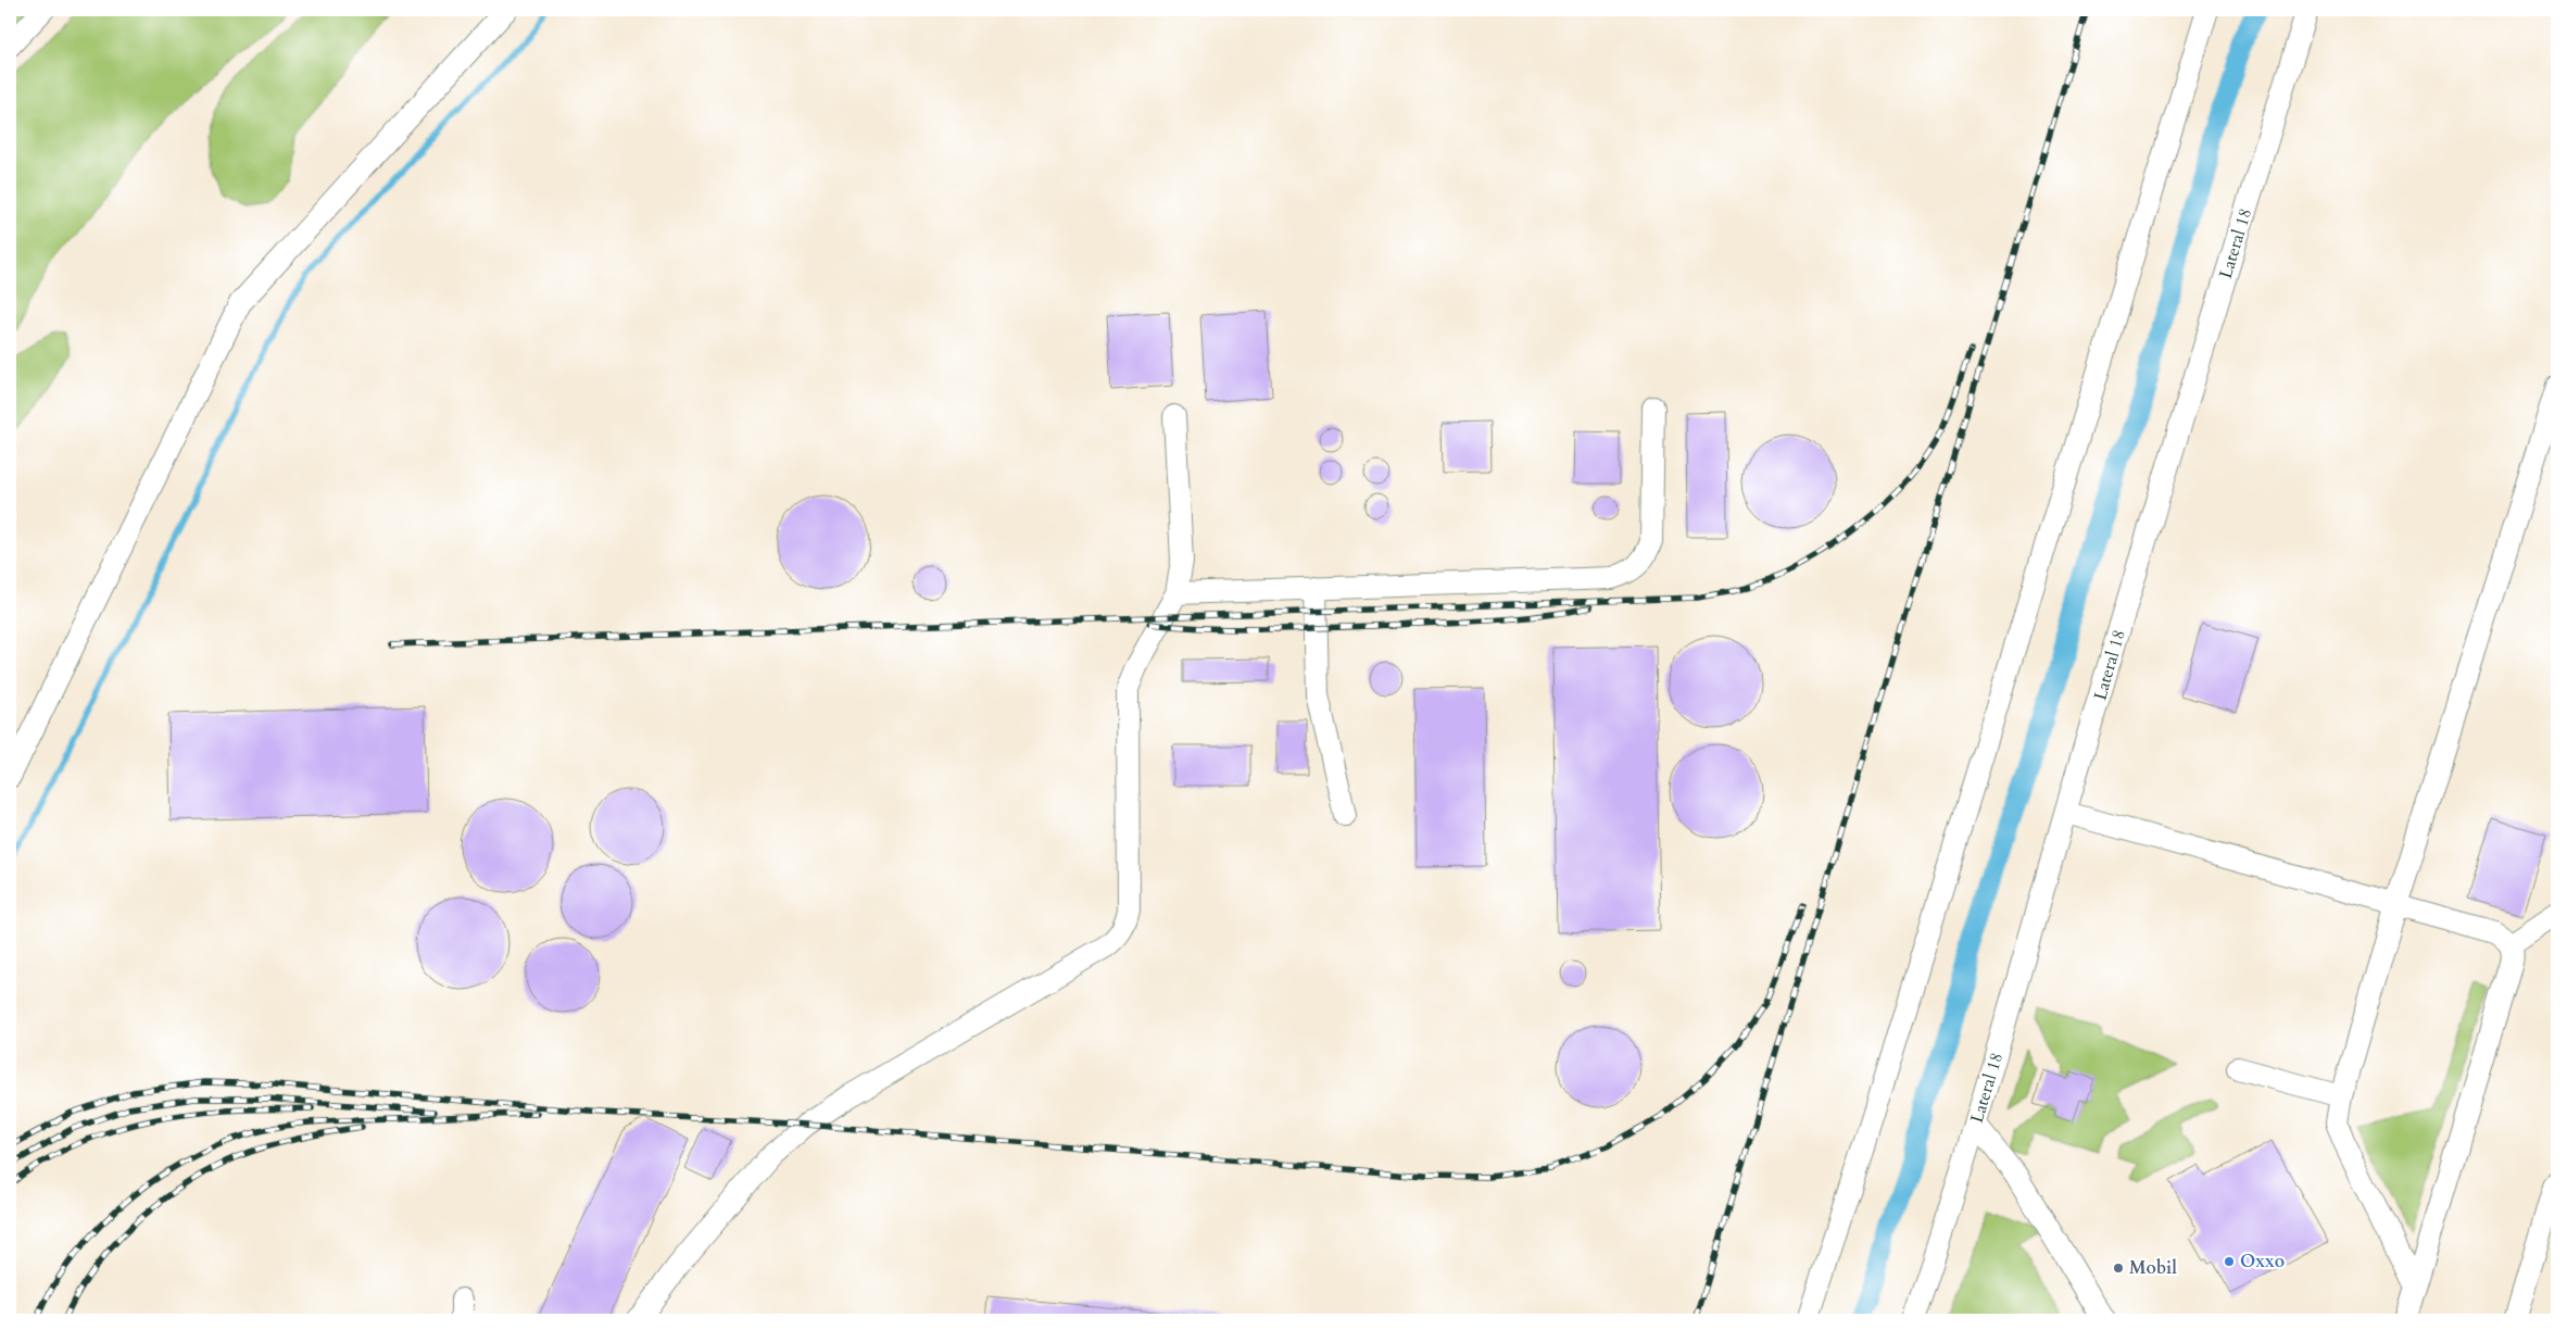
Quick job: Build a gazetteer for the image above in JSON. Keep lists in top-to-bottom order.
{
  "streets": {
    "street": ["Lateral 18"]
  },
  "places": ["Oxxo", "Mobil"]
}
